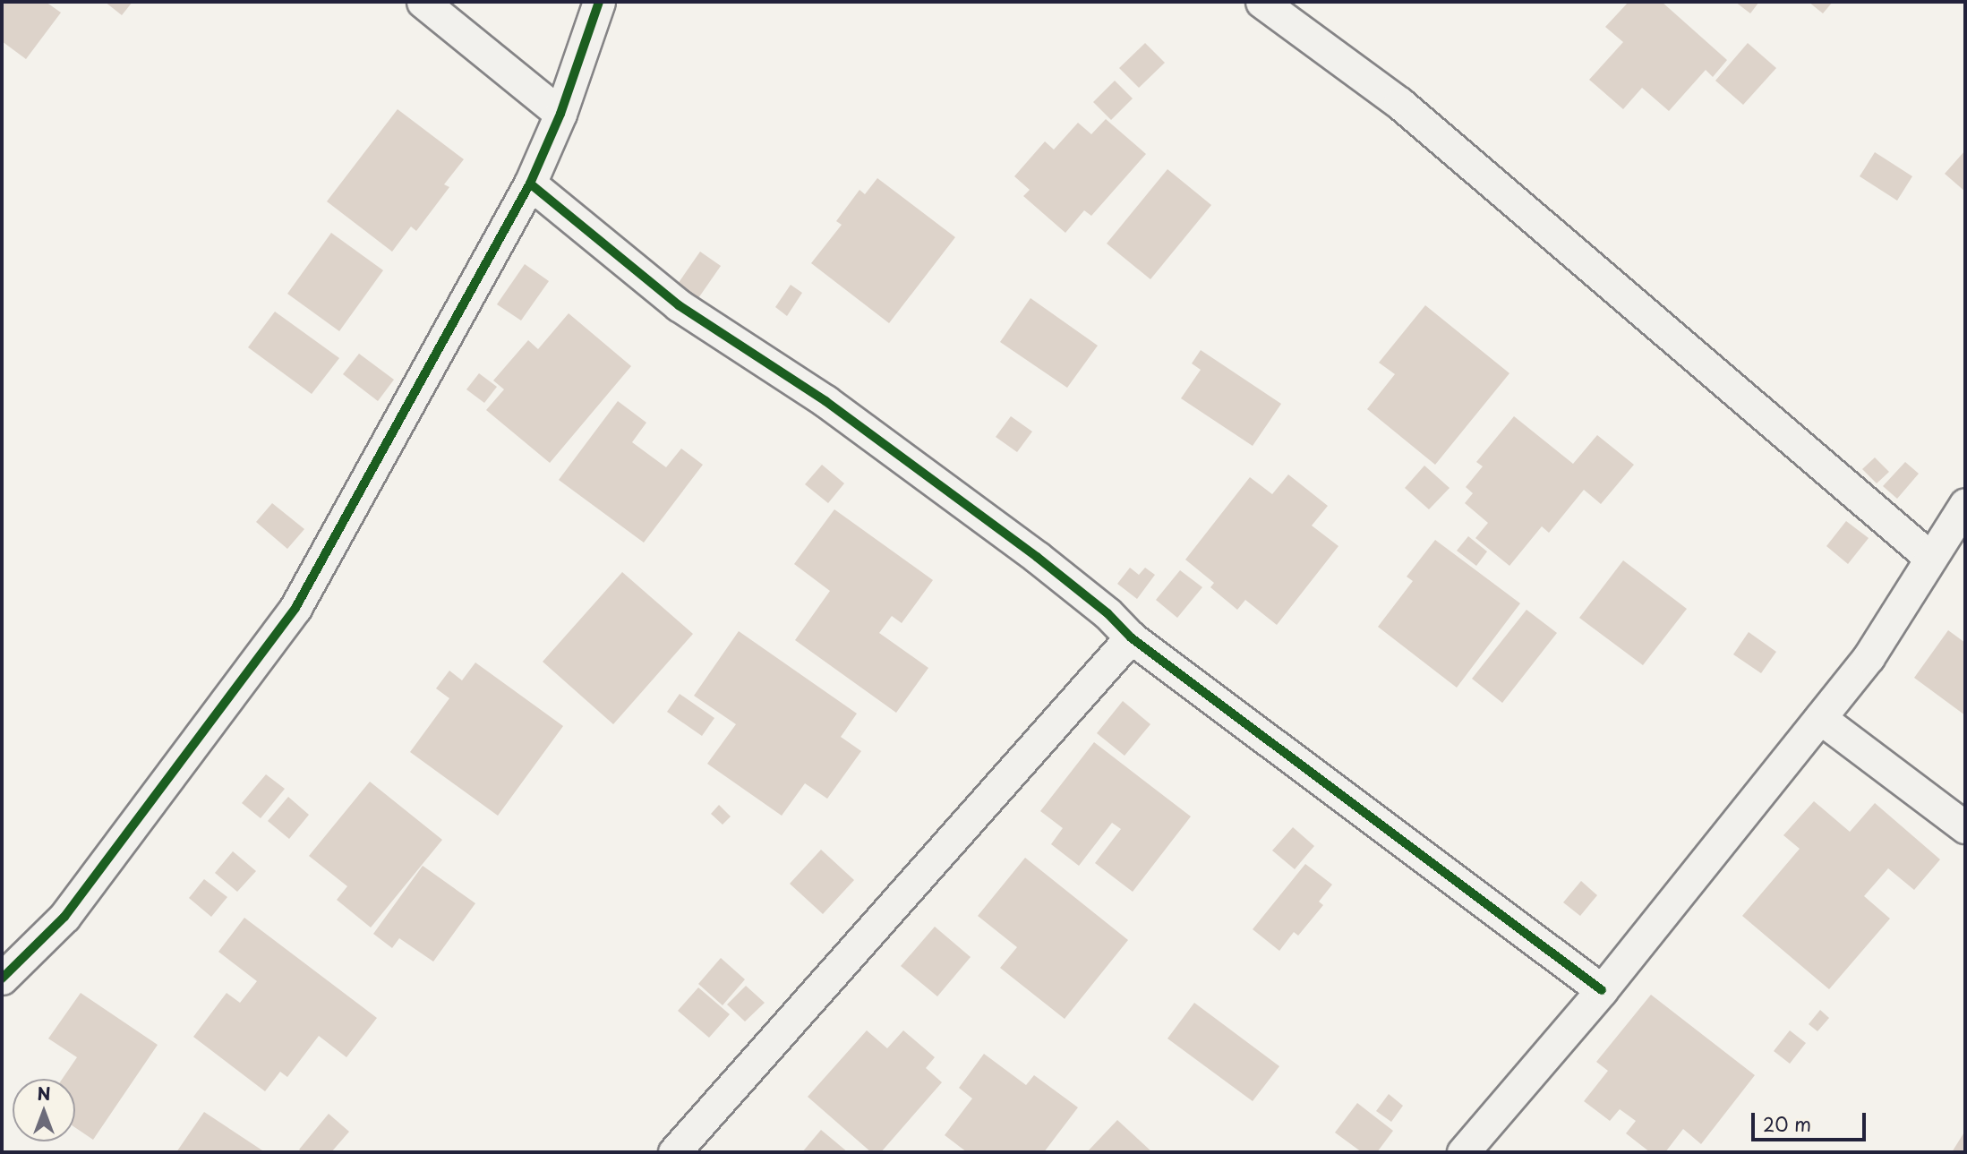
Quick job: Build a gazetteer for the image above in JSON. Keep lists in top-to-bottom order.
{
  "scale_bar": "20 m",
  "north": "top"
}
